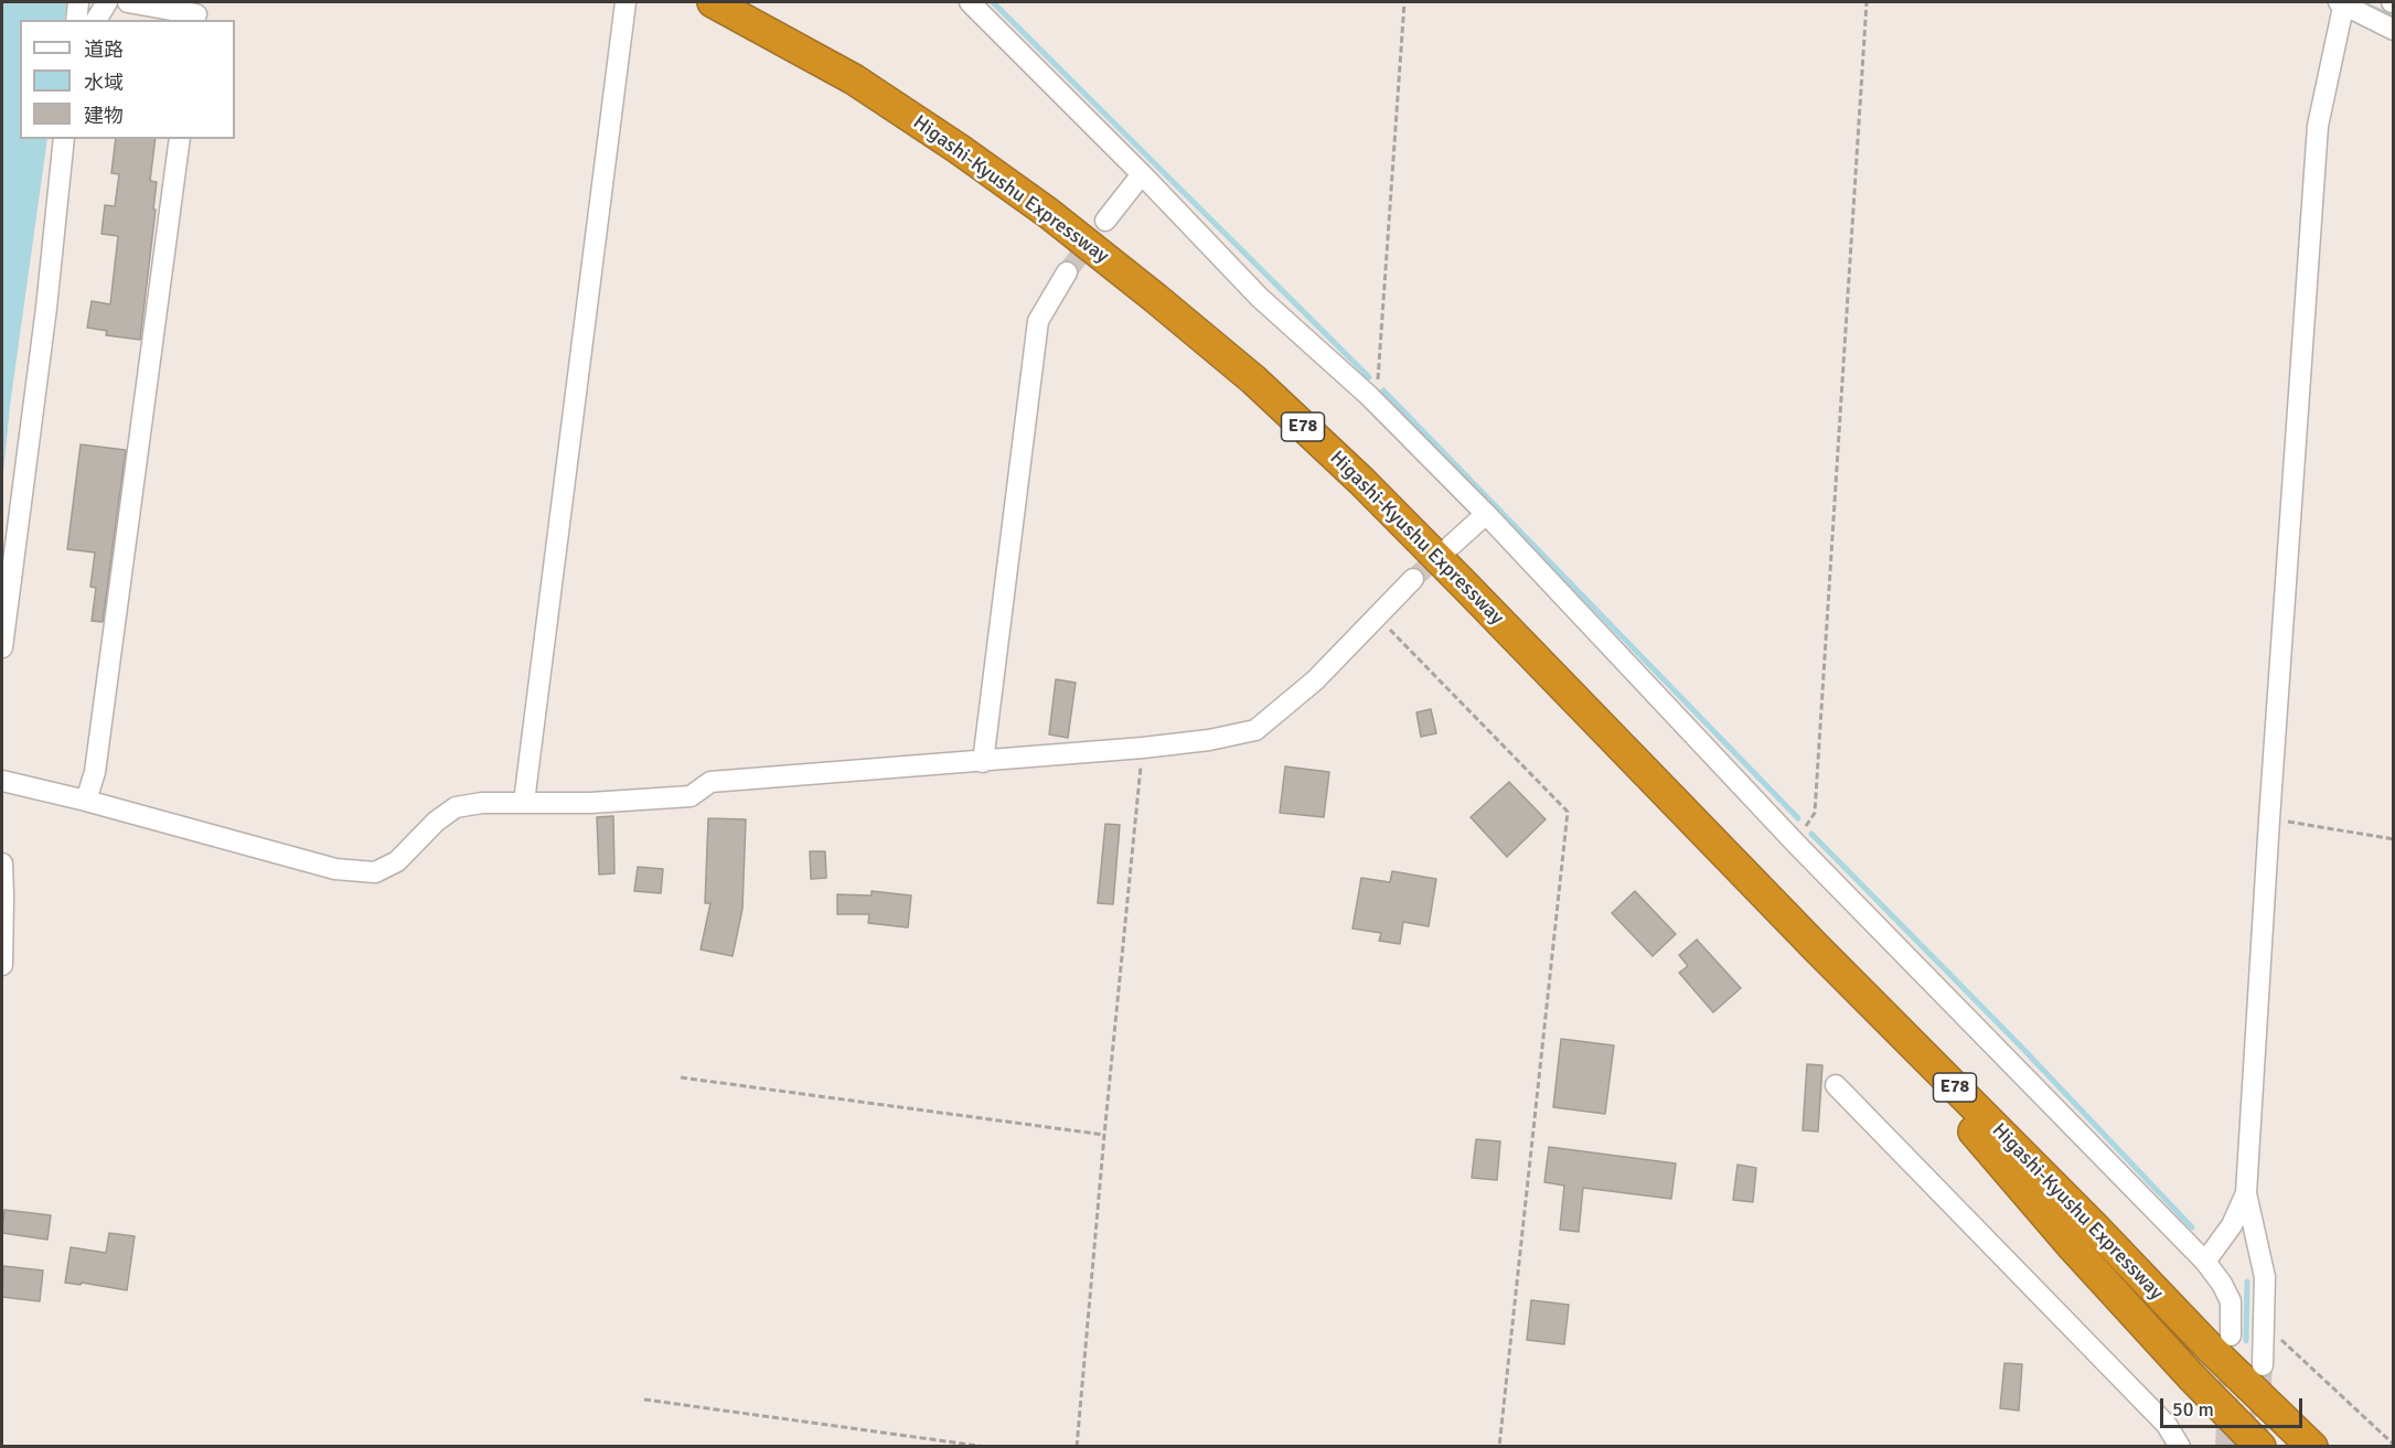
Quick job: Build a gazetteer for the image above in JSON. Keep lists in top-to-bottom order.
{
  "streets": {
    "highway": ["Higashi-Kyushu Expressway", "E78"]
  },
  "legend": ["道路", "水域", "建物"],
  "scale_bar": "50 m"
}
